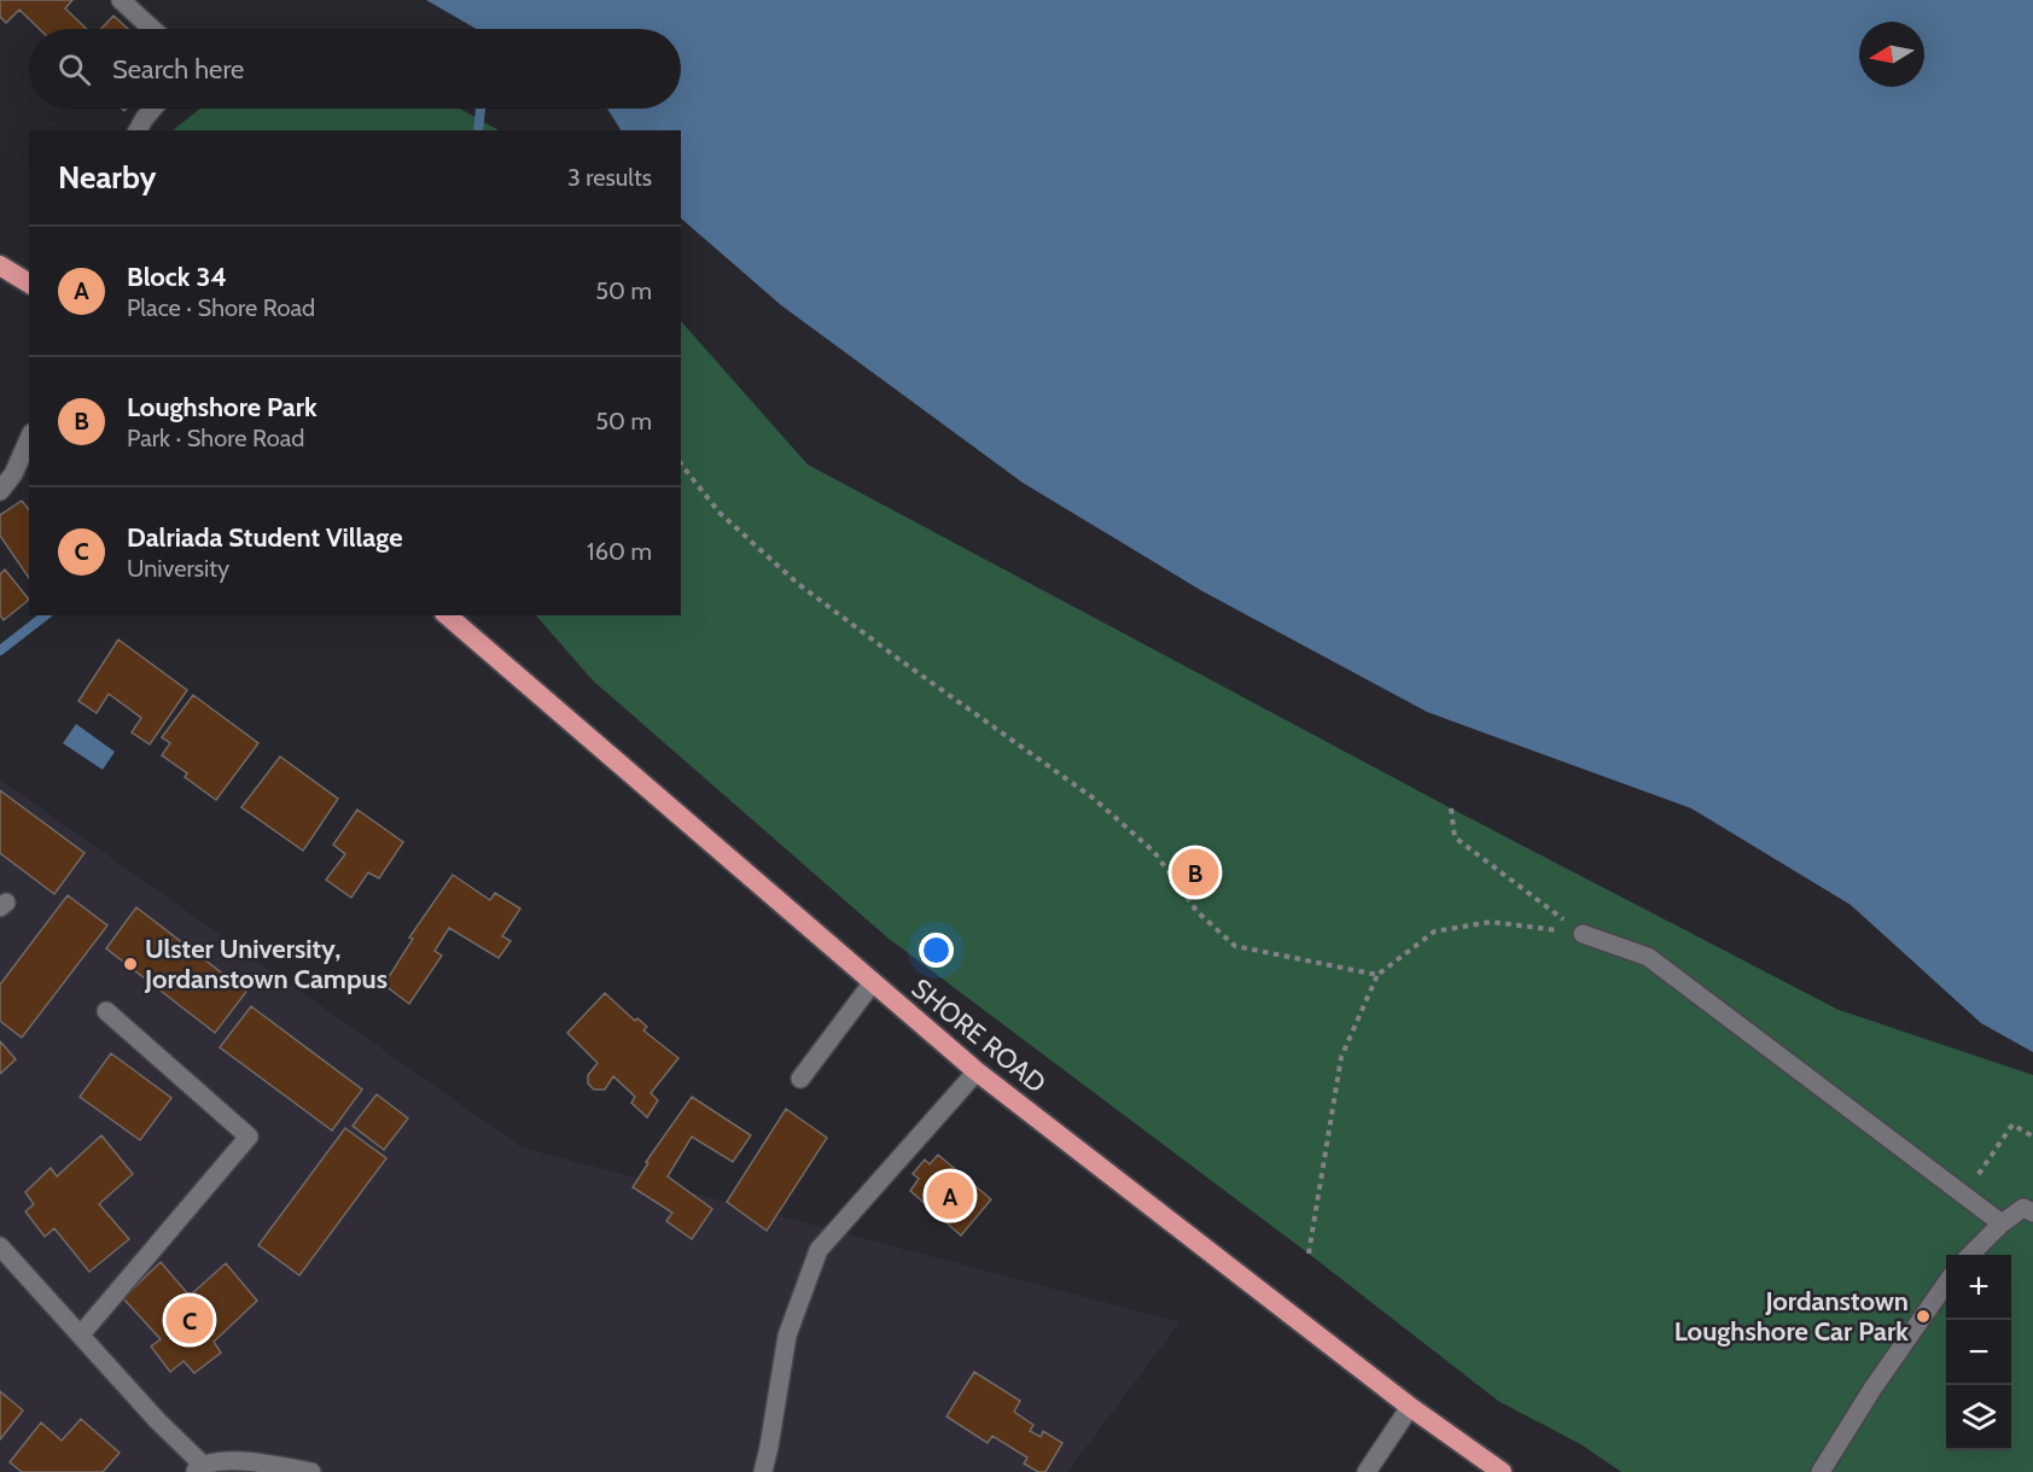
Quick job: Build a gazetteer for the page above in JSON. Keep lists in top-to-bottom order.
{
  "streets": {
    "highway": ["SHORE ROAD"]
  },
  "places": ["Ulster University, Jordanstown Campus", "Jordanstown Loughshore Car Park"],
  "north": "left",
  "page": {
    "search": "Search here",
    "heading": ["Nearby", "3 results"],
    "list": [
      {
        "mark": "A",
        "name": "Block 34",
        "note": "Place · Shore Road",
        "value": "50 m"
      },
      {
        "mark": "B",
        "name": "Loughshore Park",
        "note": "Park · Shore Road",
        "value": "50 m"
      },
      {
        "mark": "C",
        "name": "Dalriada Student Village",
        "note": "University",
        "value": "160 m"
      }
    ],
    "pins": ["B", "A", "C"],
    "map_buttons": ["+", "−"]
  }
}
